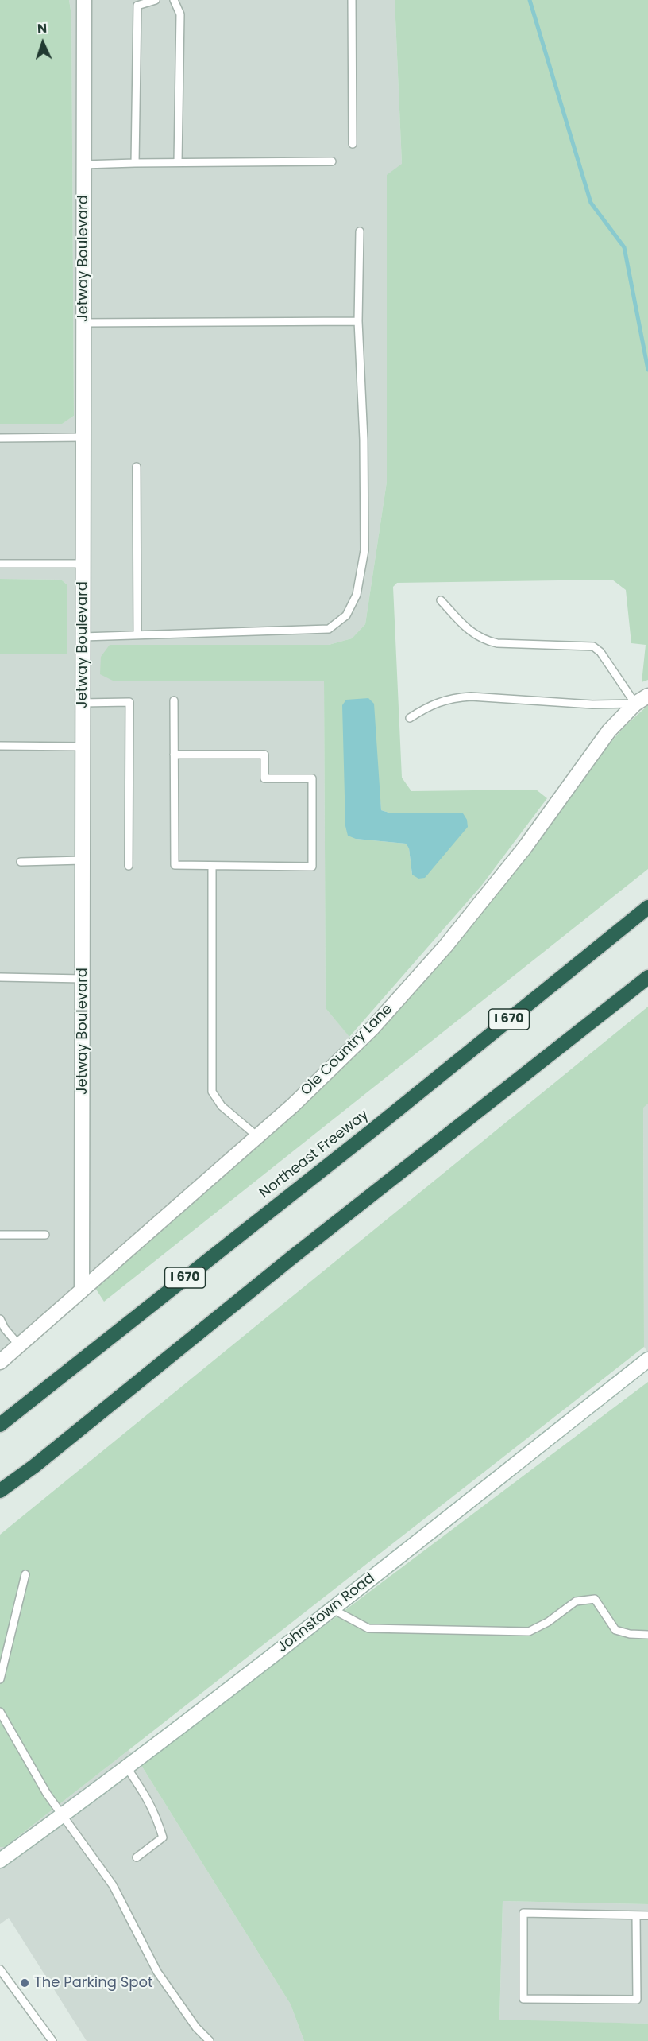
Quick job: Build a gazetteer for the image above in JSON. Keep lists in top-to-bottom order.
{
  "streets": {
    "highway": ["I 670", "Northeast Freeway"],
    "street": ["Jetway Boulevard", "Ole Country Lane", "Johnstown Road"]
  },
  "crossings": [
    ["Jetway Boulevard", "Ole Country Lane"]
  ],
  "places": ["The Parking Spot"],
  "north": "top"
}
